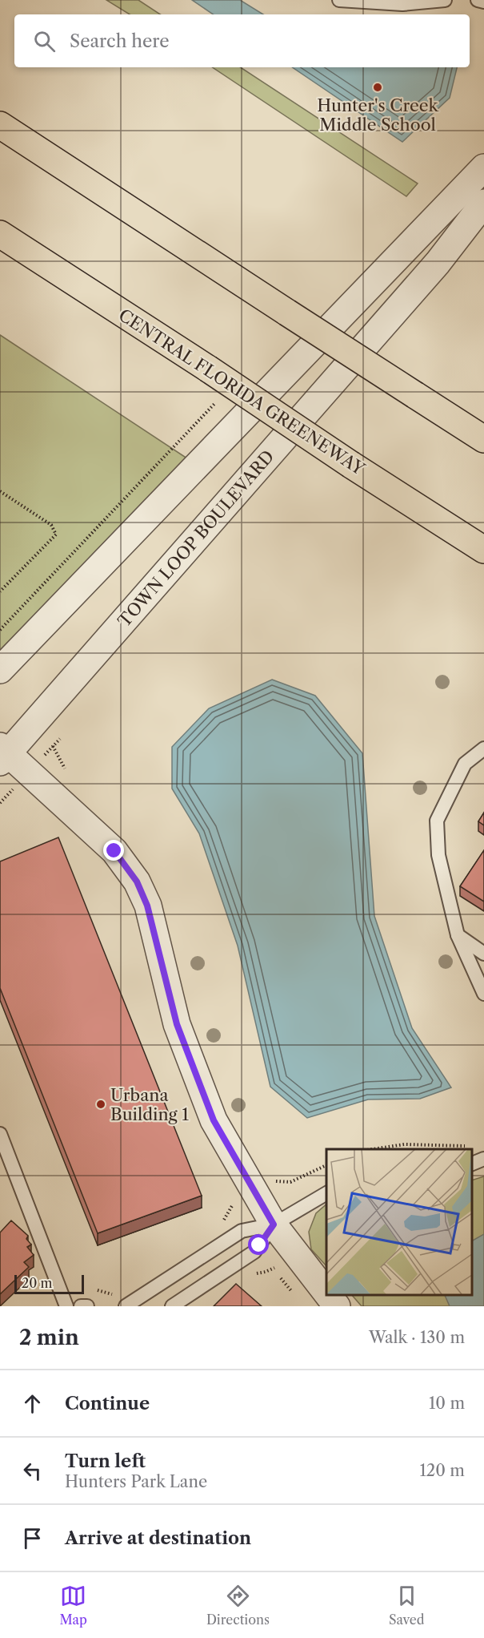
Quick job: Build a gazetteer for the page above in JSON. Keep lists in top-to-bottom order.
{
  "streets": {
    "highway": ["CENTRAL FLORIDA GREENEWAY"],
    "street": ["TOWN LOOP BOULEVARD"]
  },
  "places": ["Hunter's Creek Middle School", "Urbana Building 1"],
  "scale_bar": "20 m",
  "page": {
    "search": "Search here",
    "scale": "20 m",
    "heading": ["2 min", "Walk · 130 m"],
    "list": [
      ["Continue", "10 m"],
      ["Turn left", "Hunters Park Lane", "120 m"],
      "Arrive at destination"
    ],
    "nav": ["Map", "Directions", "Saved"]
  }
}
